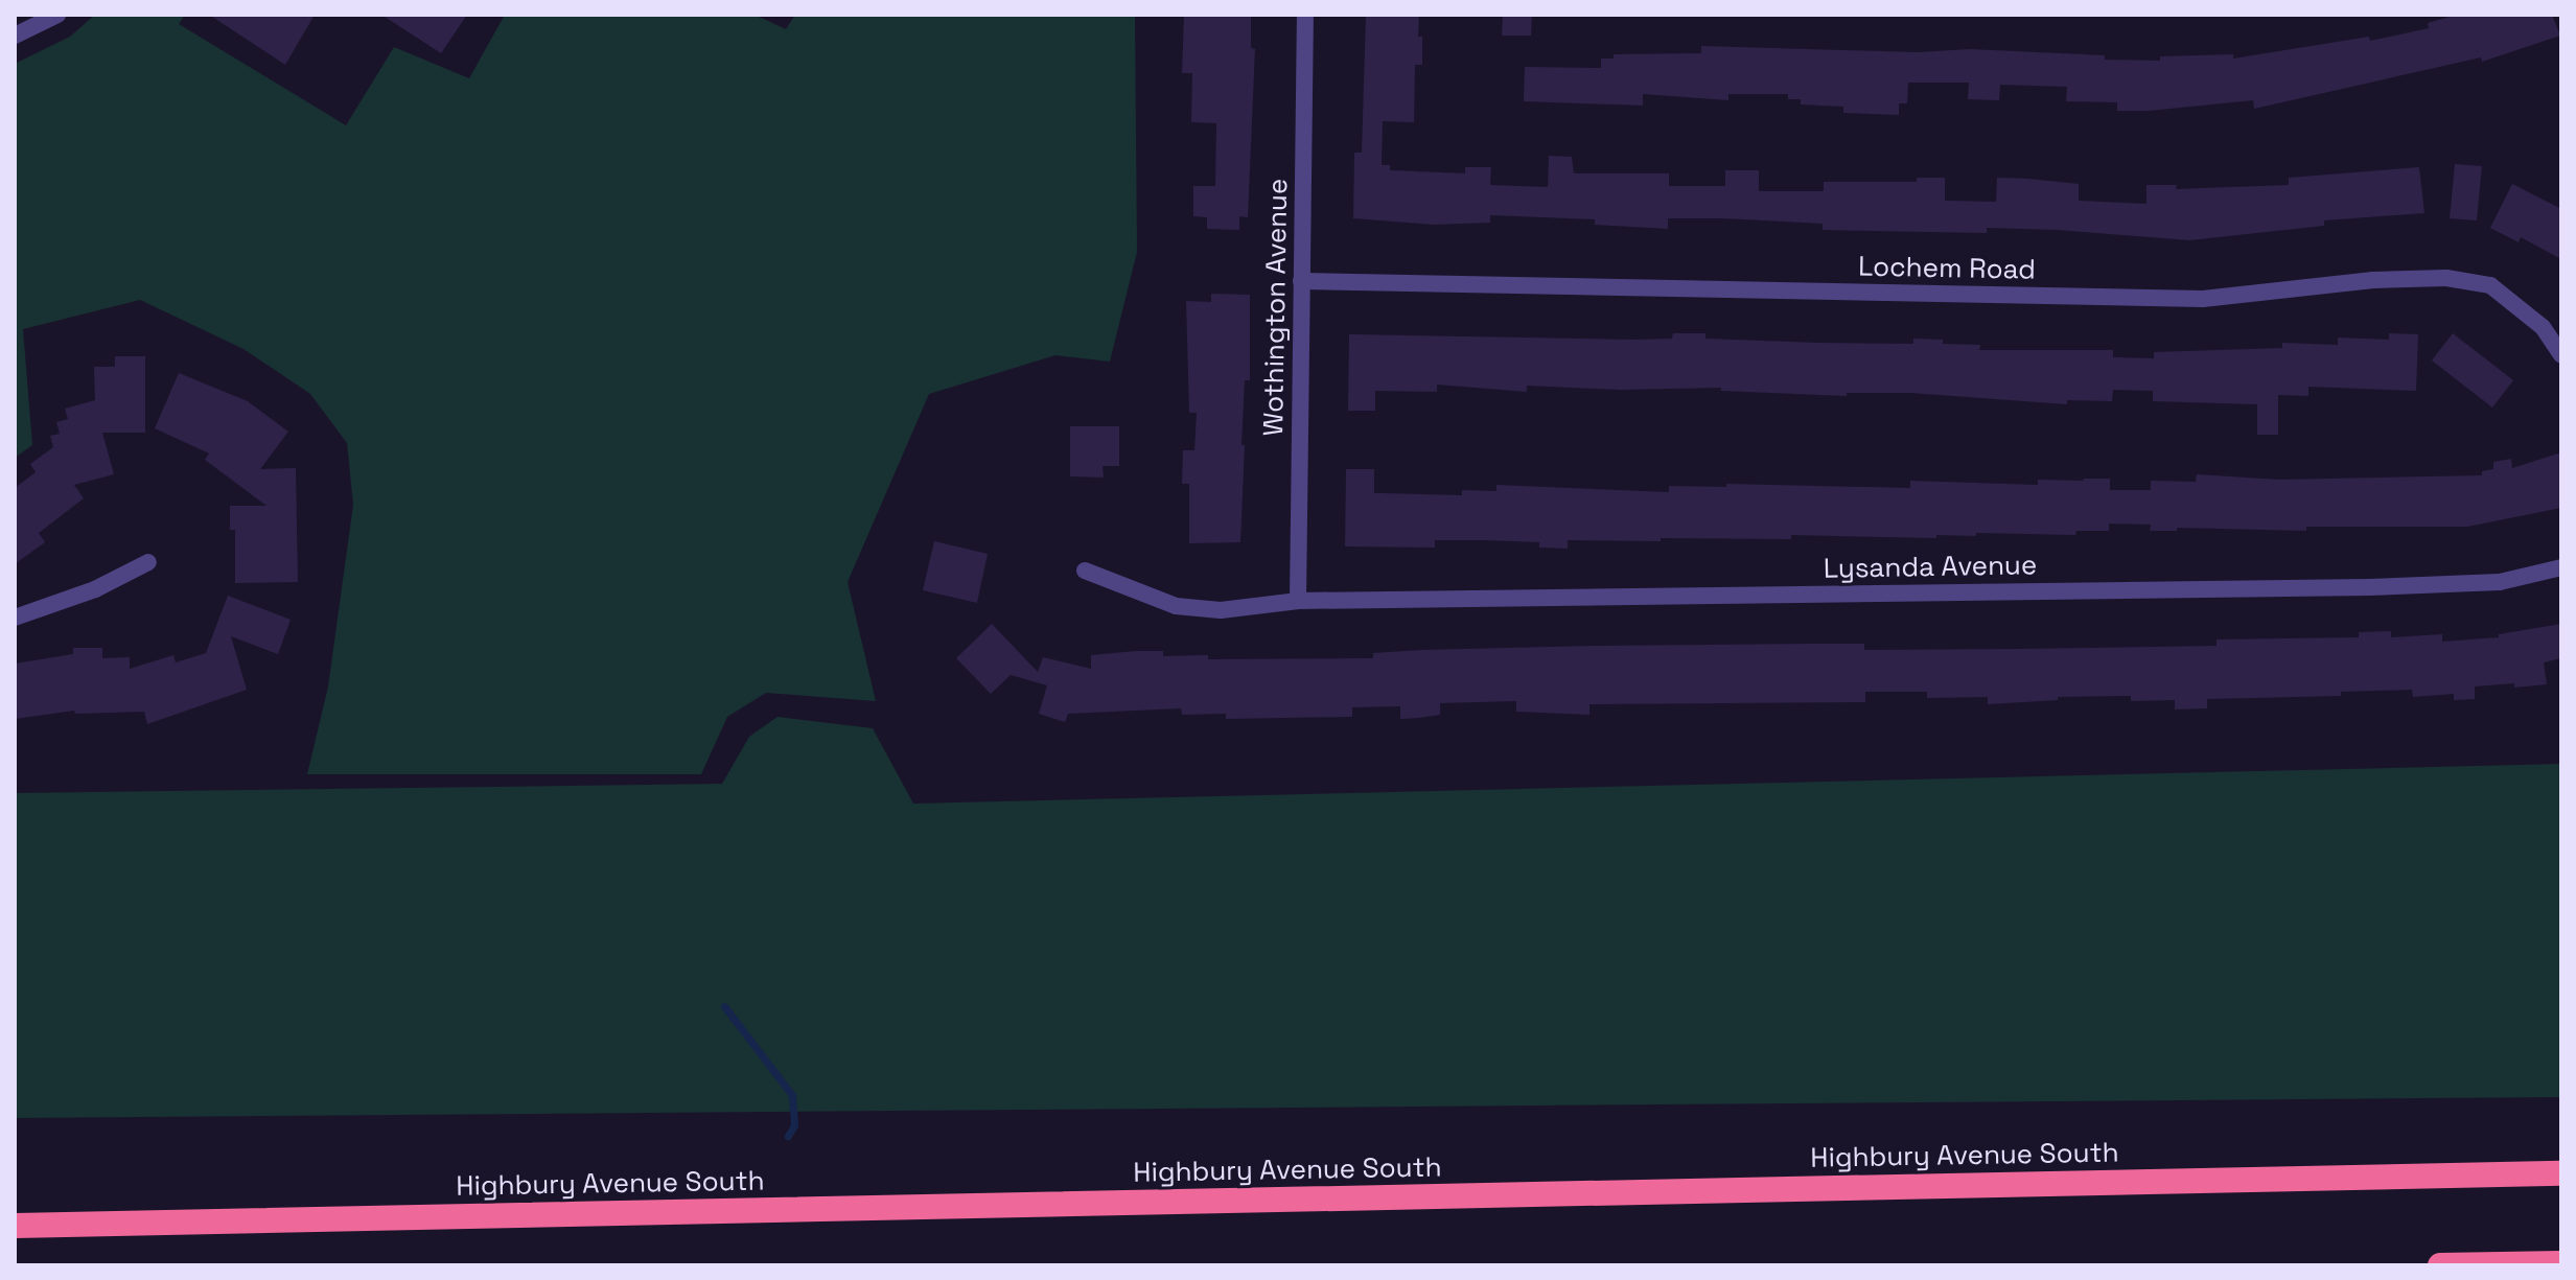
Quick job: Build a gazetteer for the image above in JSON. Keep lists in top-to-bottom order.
{
  "streets": {
    "highway": ["Highbury Avenue South"],
    "street": ["Lochem Road", "Wothington Avenue", "Lysanda Avenue"]
  },
  "crossings": [
    ["Lochem Road", "Wothington Avenue"],
    ["Wothington Avenue", "Lysanda Avenue"]
  ]
}
